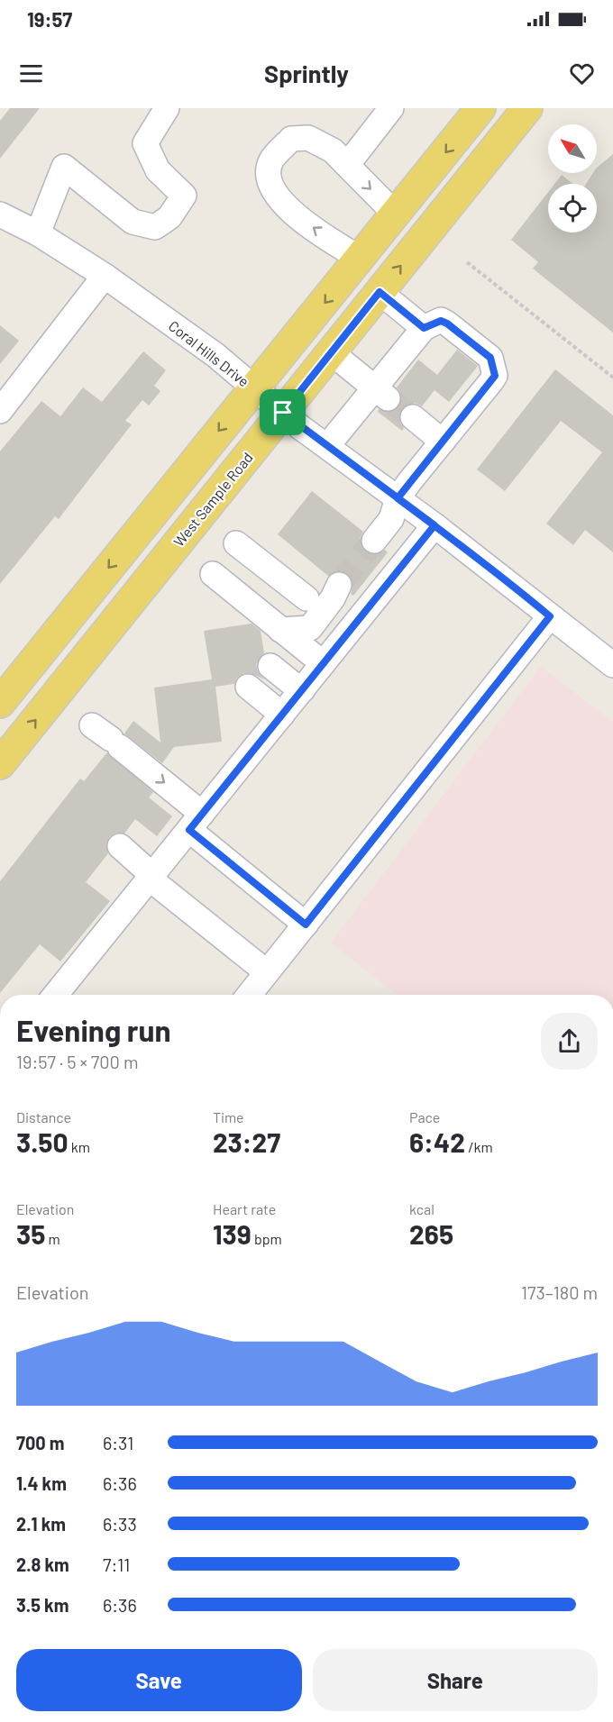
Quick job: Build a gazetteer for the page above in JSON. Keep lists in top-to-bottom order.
{
  "streets": {
    "main road": ["West Sample Road"],
    "street": ["Coral Hills Drive"]
  },
  "crossings": [
    ["Coral Hills Drive", "West Sample Road"]
  ],
  "north": "top left",
  "page": {
    "status": "19:57",
    "header": "Sprintly",
    "heading": ["Evening run", "19:57 · 5 × 700 m"],
    "stats": [
      ["Distance", "3.50 km"],
      ["Time", "23:27"],
      ["Pace", "6:42 /km"],
      ["Elevation", "35 m"],
      ["Heart rate", "139 bpm"],
      ["kcal", "265"]
    ],
    "chart": ["Elevation", "173–180 m"],
    "list": [
      {
        "name": "700 m",
        "note": "6:31"
      },
      {
        "name": "1.4 km",
        "note": "6:36"
      },
      {
        "name": "2.1 km",
        "note": "6:33"
      },
      {
        "name": "2.8 km",
        "note": "7:11"
      },
      {
        "name": "3.5 km",
        "note": "6:36"
      }
    ],
    "buttons": ["Save", "Share"]
  }
}
